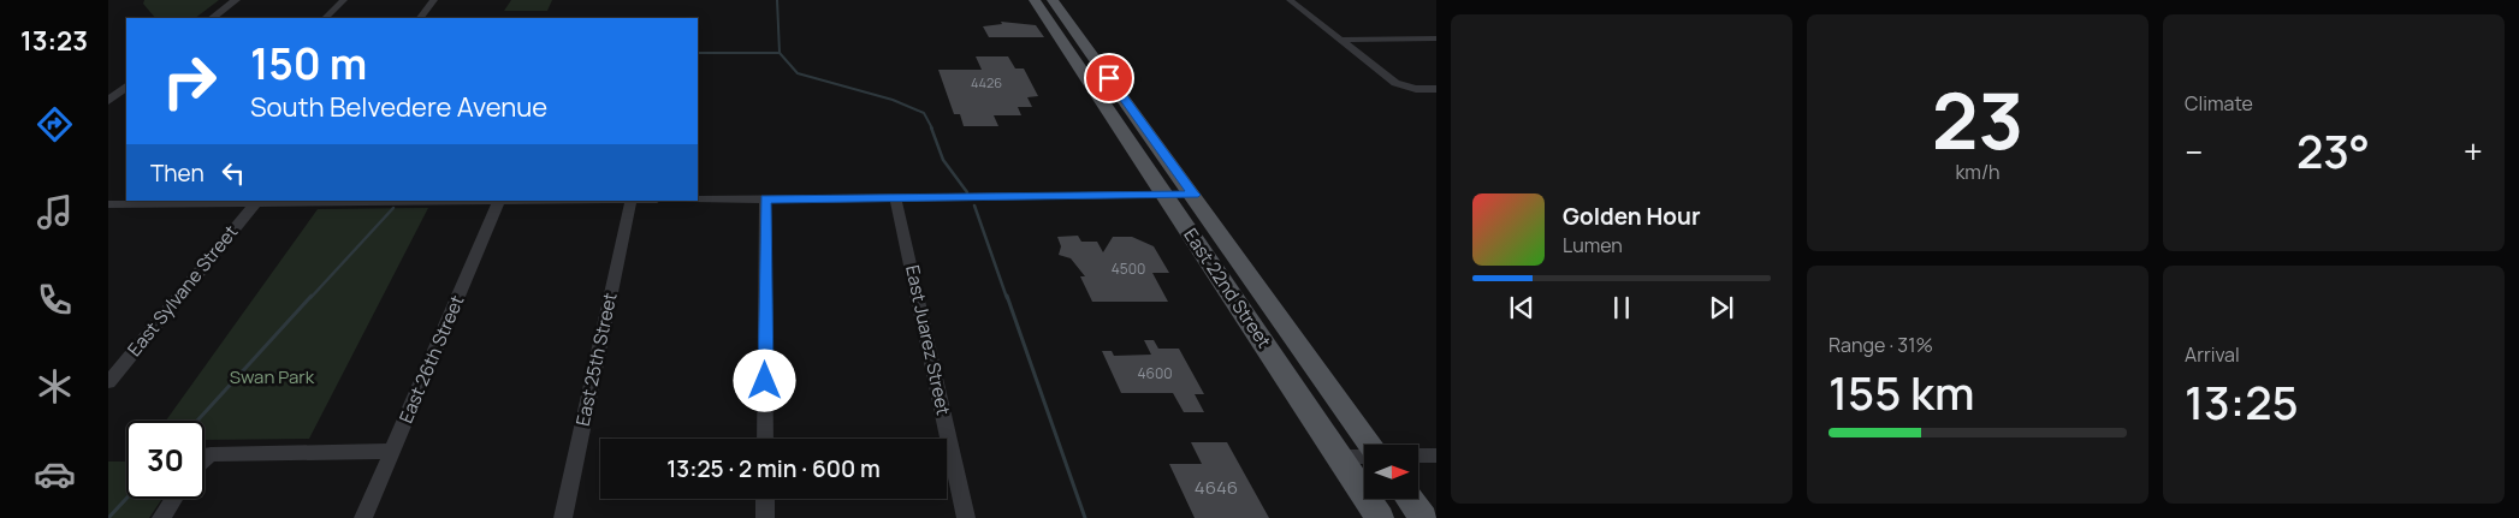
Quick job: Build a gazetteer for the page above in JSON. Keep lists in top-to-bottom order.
{
  "streets": {
    "main road": ["East 22nd Street"],
    "street": [
      "East Sylvane Street",
      "East Juarez Street",
      "East 26th Street",
      "East 25th Street"
    ]
  },
  "parks": ["Swan Park"],
  "house_numbers": [
    "4426",
    "4500",
    "4600",
    "4646"
  ],
  "north": "right",
  "page": {
    "tabs": "13:23",
    "tile": [
      ["23", "km/h"],
      "Climate",
      ["Range · 31%", "155 km"],
      ["Arrival", "13:25"]
    ],
    "turn": ["150 m", "South Belvedere Avenue"],
    "heat": ["−", "23°", "+"],
    "then": "Then",
    "song": ["Golden Hour", "Lumen"],
    "limit": "30",
    "trip": "13:25 · 2 min · 600 m"
  }
}
